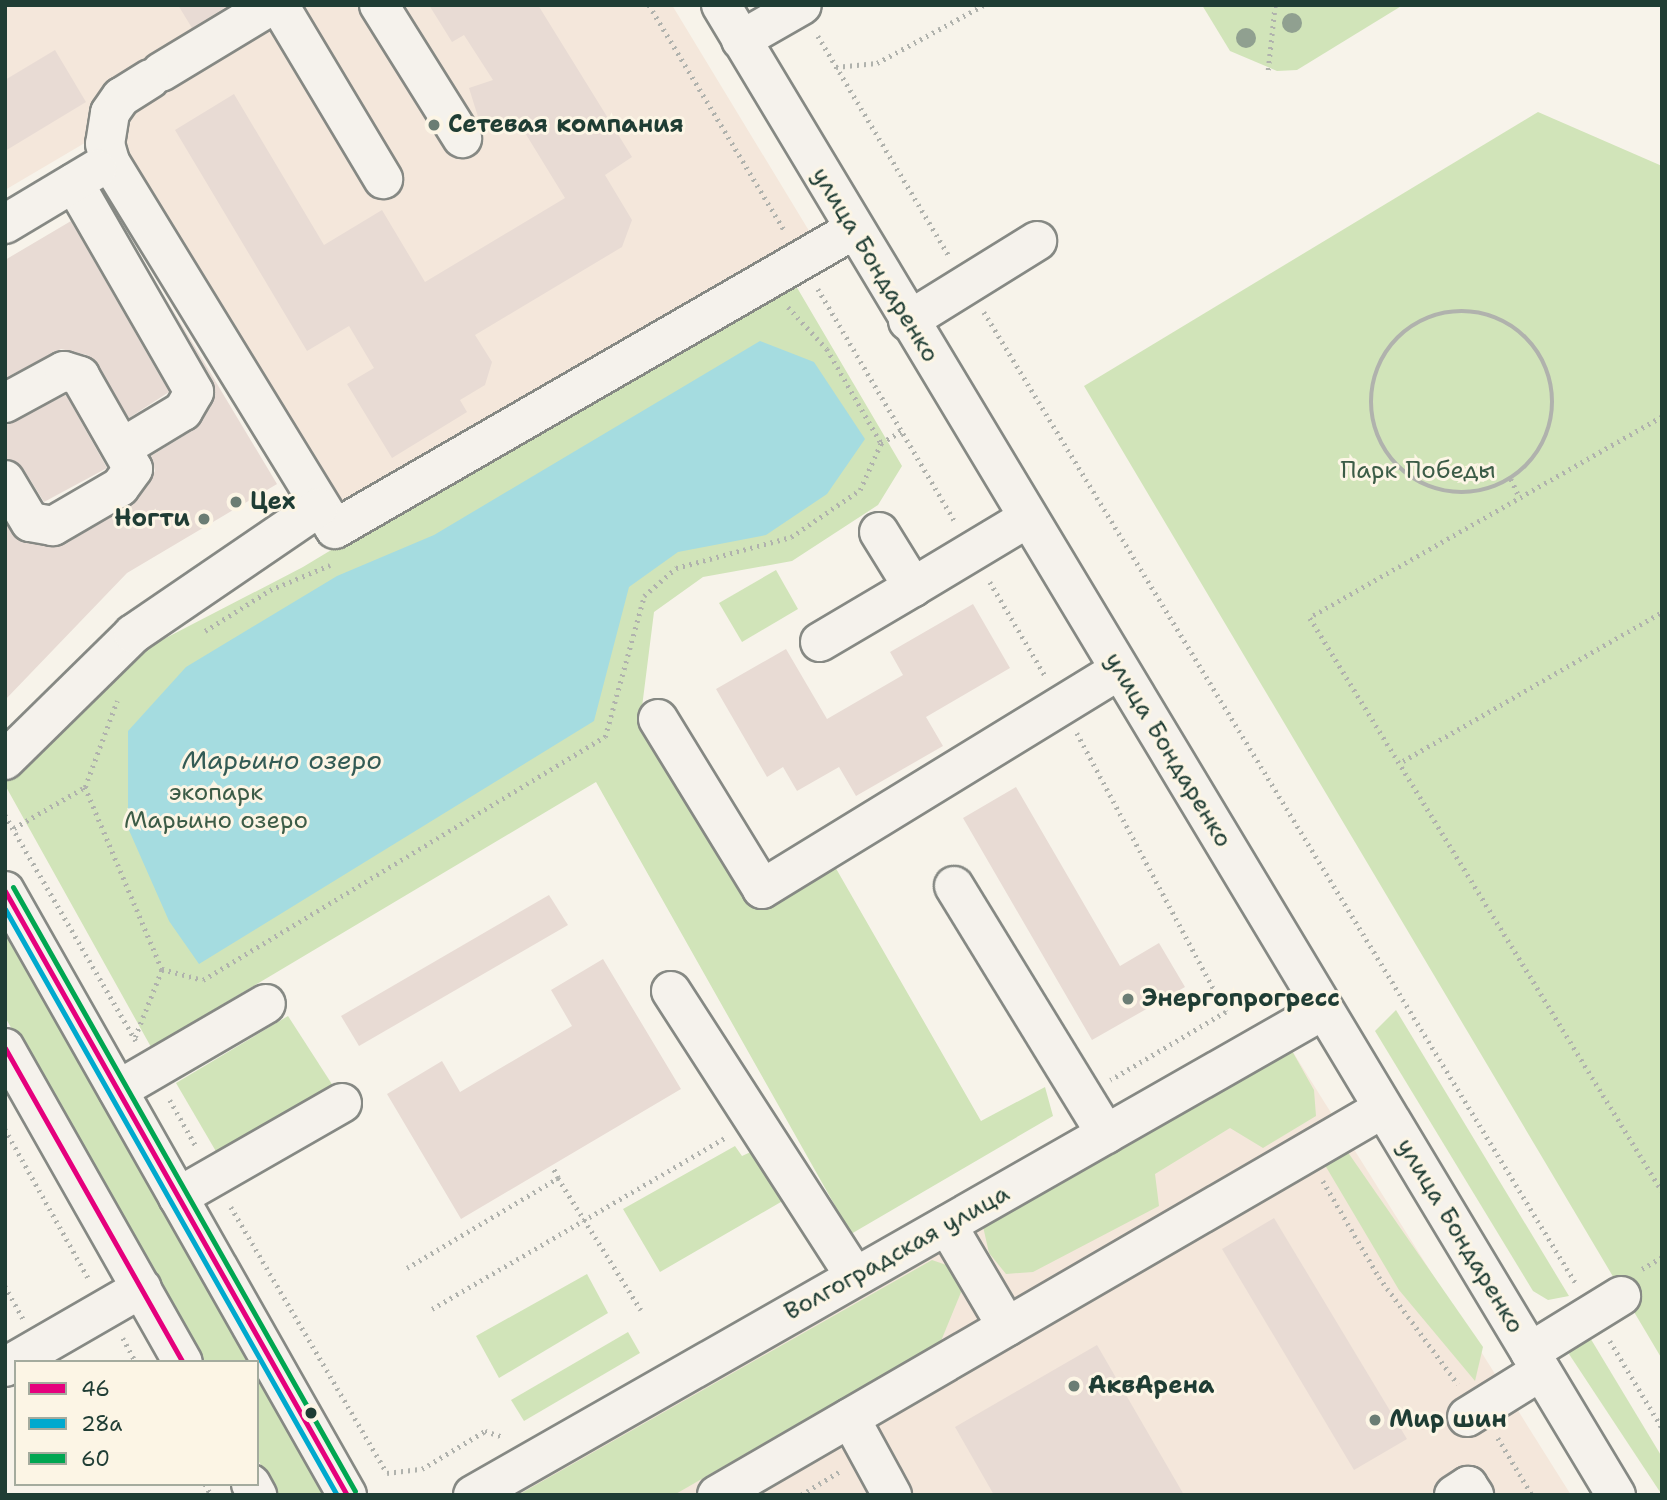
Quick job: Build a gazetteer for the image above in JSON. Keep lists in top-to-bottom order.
{
  "streets": {
    "street": ["улица Бондаренко", "Волгоградская улица"]
  },
  "crossings": [
    ["улица Бондаренко", "Волгоградская улица"]
  ],
  "water": ["Марьино озеро"],
  "parks": ["Парк Победы", "экопарк Марьино озеро"],
  "places": [
    "Сетевая компания",
    "Цех",
    "Ногти",
    "Энергопрогресс",
    "АквАрена",
    "Мир шин"
  ],
  "lines": ["transit line 60", "transit line 46", "transit line 28a"],
  "legend": ["46", "28a", "60"]
}
